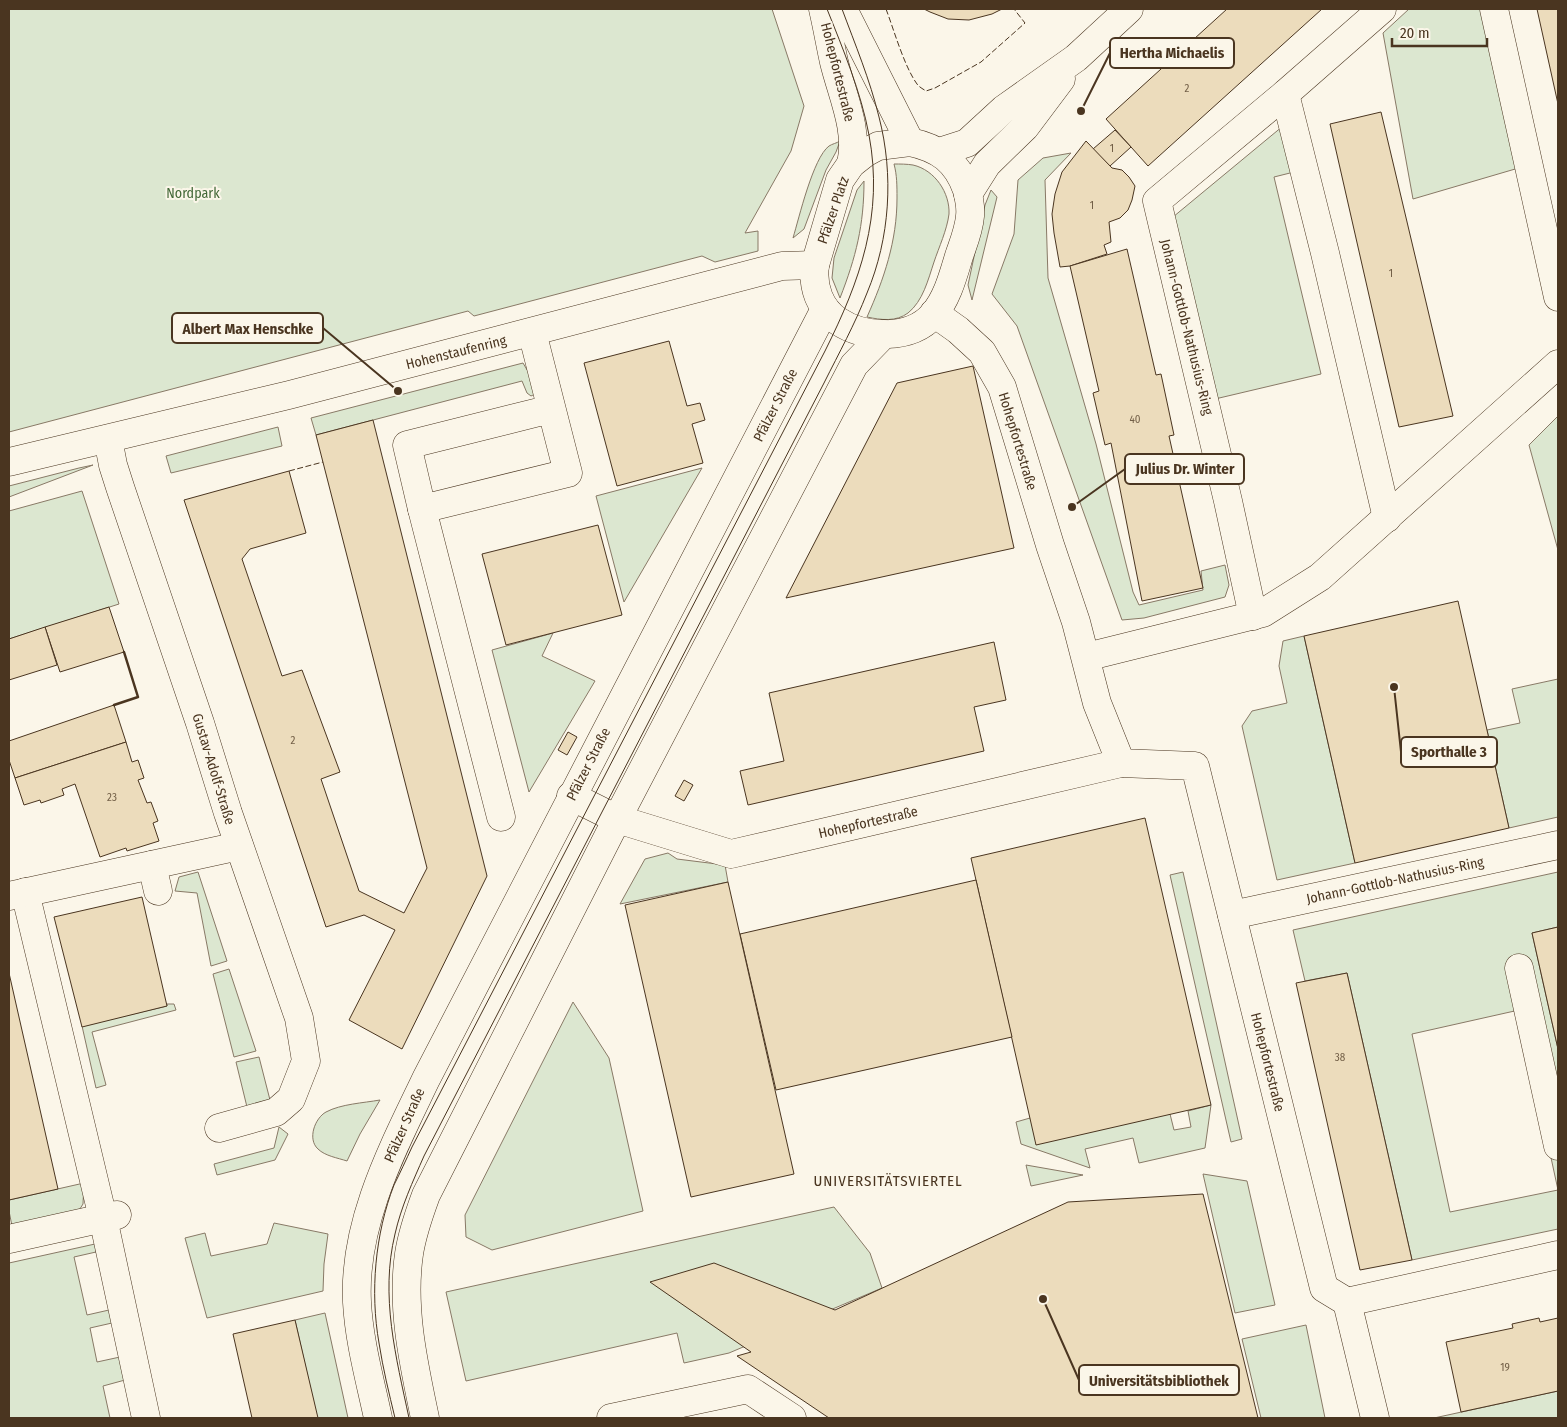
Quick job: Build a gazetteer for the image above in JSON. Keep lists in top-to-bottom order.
{
  "streets": {
    "street": [
      "Hohepfortestraße",
      "Pfälzer Platz",
      "Johann-Gottlob-Nathusius-Ring",
      "Hohenstaufenring",
      "Pfälzer Straße",
      "Gustav-Adolf-Straße"
    ]
  },
  "crossings": [
    ["Hohepfortestraße", "Pfälzer Platz"],
    ["Hohepfortestraße", "Johann-Gottlob-Nathusius-Ring"],
    ["Hohepfortestraße", "Hohenstaufenring"],
    ["Hohepfortestraße", "Pfälzer Straße"],
    ["Pfälzer Platz", "Hohenstaufenring"],
    ["Pfälzer Platz", "Pfälzer Straße"],
    ["Hohenstaufenring", "Pfälzer Straße"],
    ["Hohenstaufenring", "Gustav-Adolf-Straße"]
  ],
  "districts": ["UNIVERSITÄTSVIERTEL"],
  "parks": ["Nordpark"],
  "places": [
    "Hertha Michaelis",
    "Albert Max Henschke",
    "Julius Dr. Winter",
    "Sporthalle 3",
    "Universitätsbibliothek"
  ],
  "house_numbers": [
    "2",
    "1",
    "1",
    "1",
    "40",
    "2",
    "23",
    "38",
    "19"
  ],
  "scale_bar": "20 m"
}
